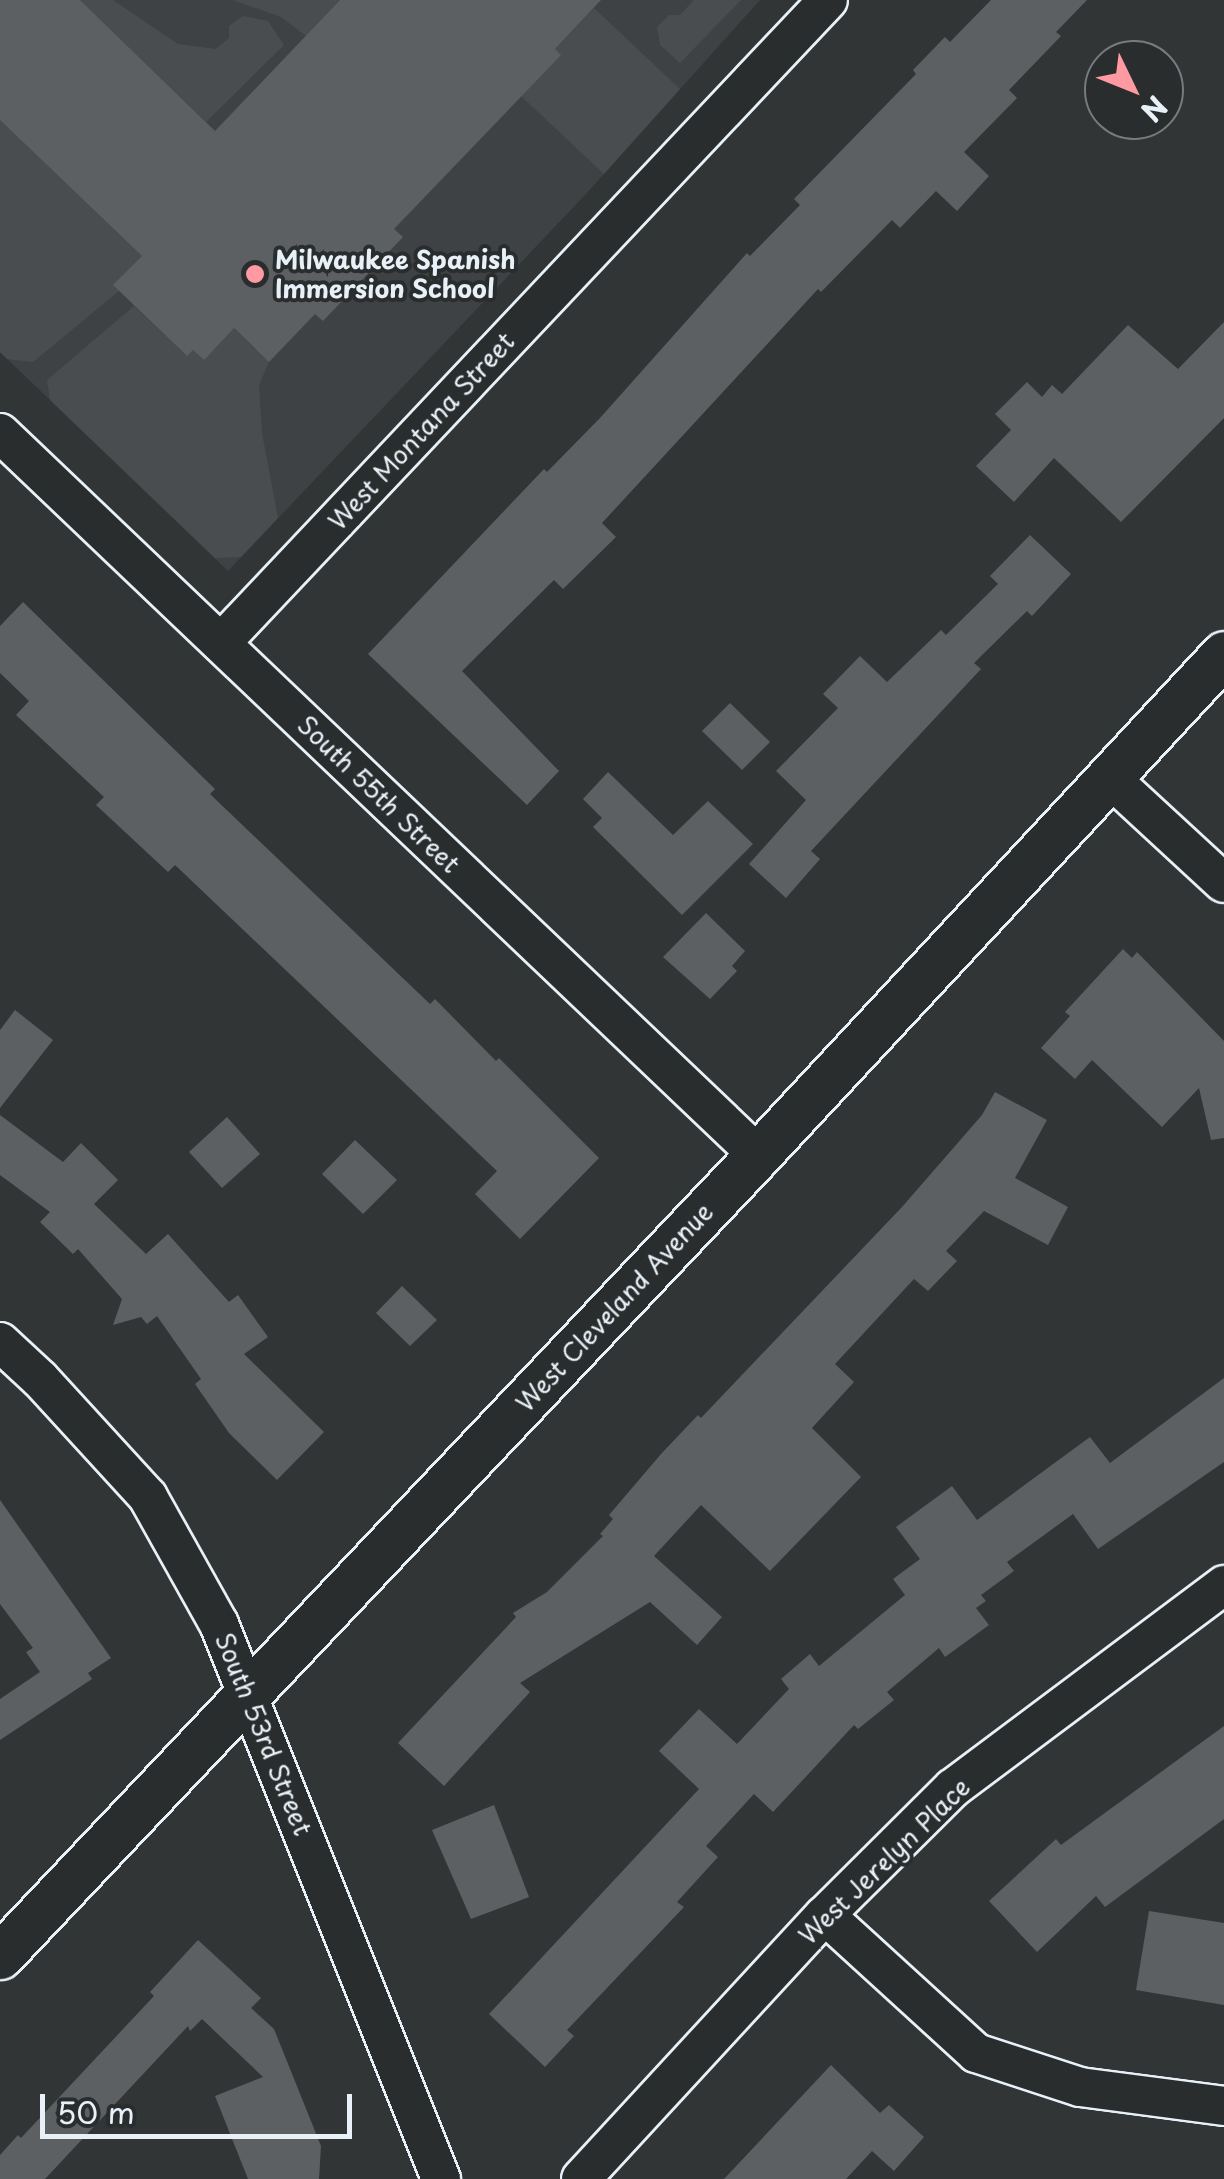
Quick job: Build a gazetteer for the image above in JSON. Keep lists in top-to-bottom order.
{
  "streets": {
    "street": [
      "West Montana Street",
      "South 55th Street",
      "West Cleveland Avenue",
      "South 53rd Street",
      "West Jerelyn Place"
    ]
  },
  "crossings": [
    ["West Montana Street", "South 55th Street"],
    ["South 55th Street", "West Cleveland Avenue"],
    ["West Cleveland Avenue", "South 53rd Street"]
  ],
  "places": ["Milwaukee Spanish Immersion School"],
  "scale_bar": "50 m",
  "north": "bottom right"
}
